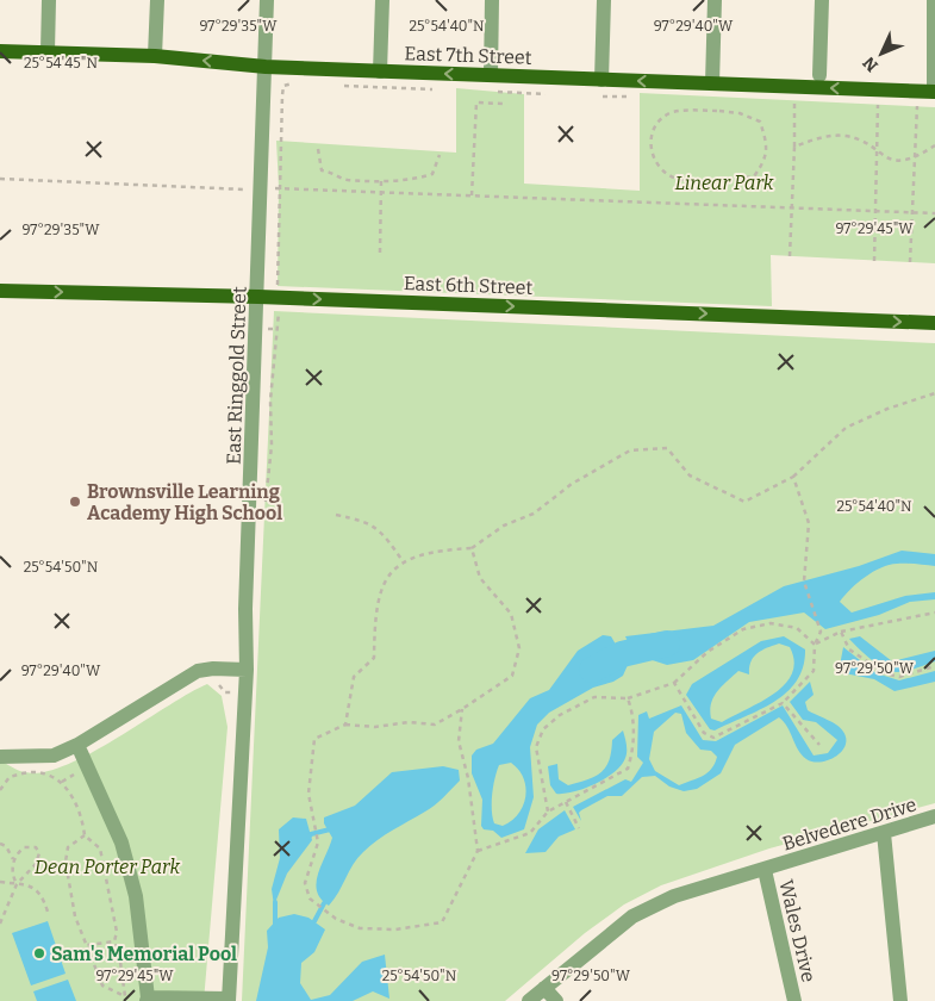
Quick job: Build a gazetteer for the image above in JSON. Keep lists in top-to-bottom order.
{
  "streets": {
    "main road": ["East 7th Street", "East 6th Street"],
    "street": ["East Ringgold Street", "Belvedere Drive", "Wales Drive"]
  },
  "crossings": [
    ["East 7th Street", "East Ringgold Street"],
    ["East 6th Street", "East Ringgold Street"],
    ["Belvedere Drive", "Wales Drive"]
  ],
  "one_way": ["East 7th Street", "East 6th Street"],
  "parks": ["Linear Park", "Dean Porter Park"],
  "places": ["Brownsville Learning Academy High School", "Sam's Memorial Pool"],
  "north": "bottom left",
  "coordinates": [
    "97°29'35\"W",
    "97°29'40\"W",
    "25°54'40\"N",
    "25°54'45\"N",
    "97°29'45\"W",
    "25°54'50\"N",
    "97°29'50\"W"
  ]
}
